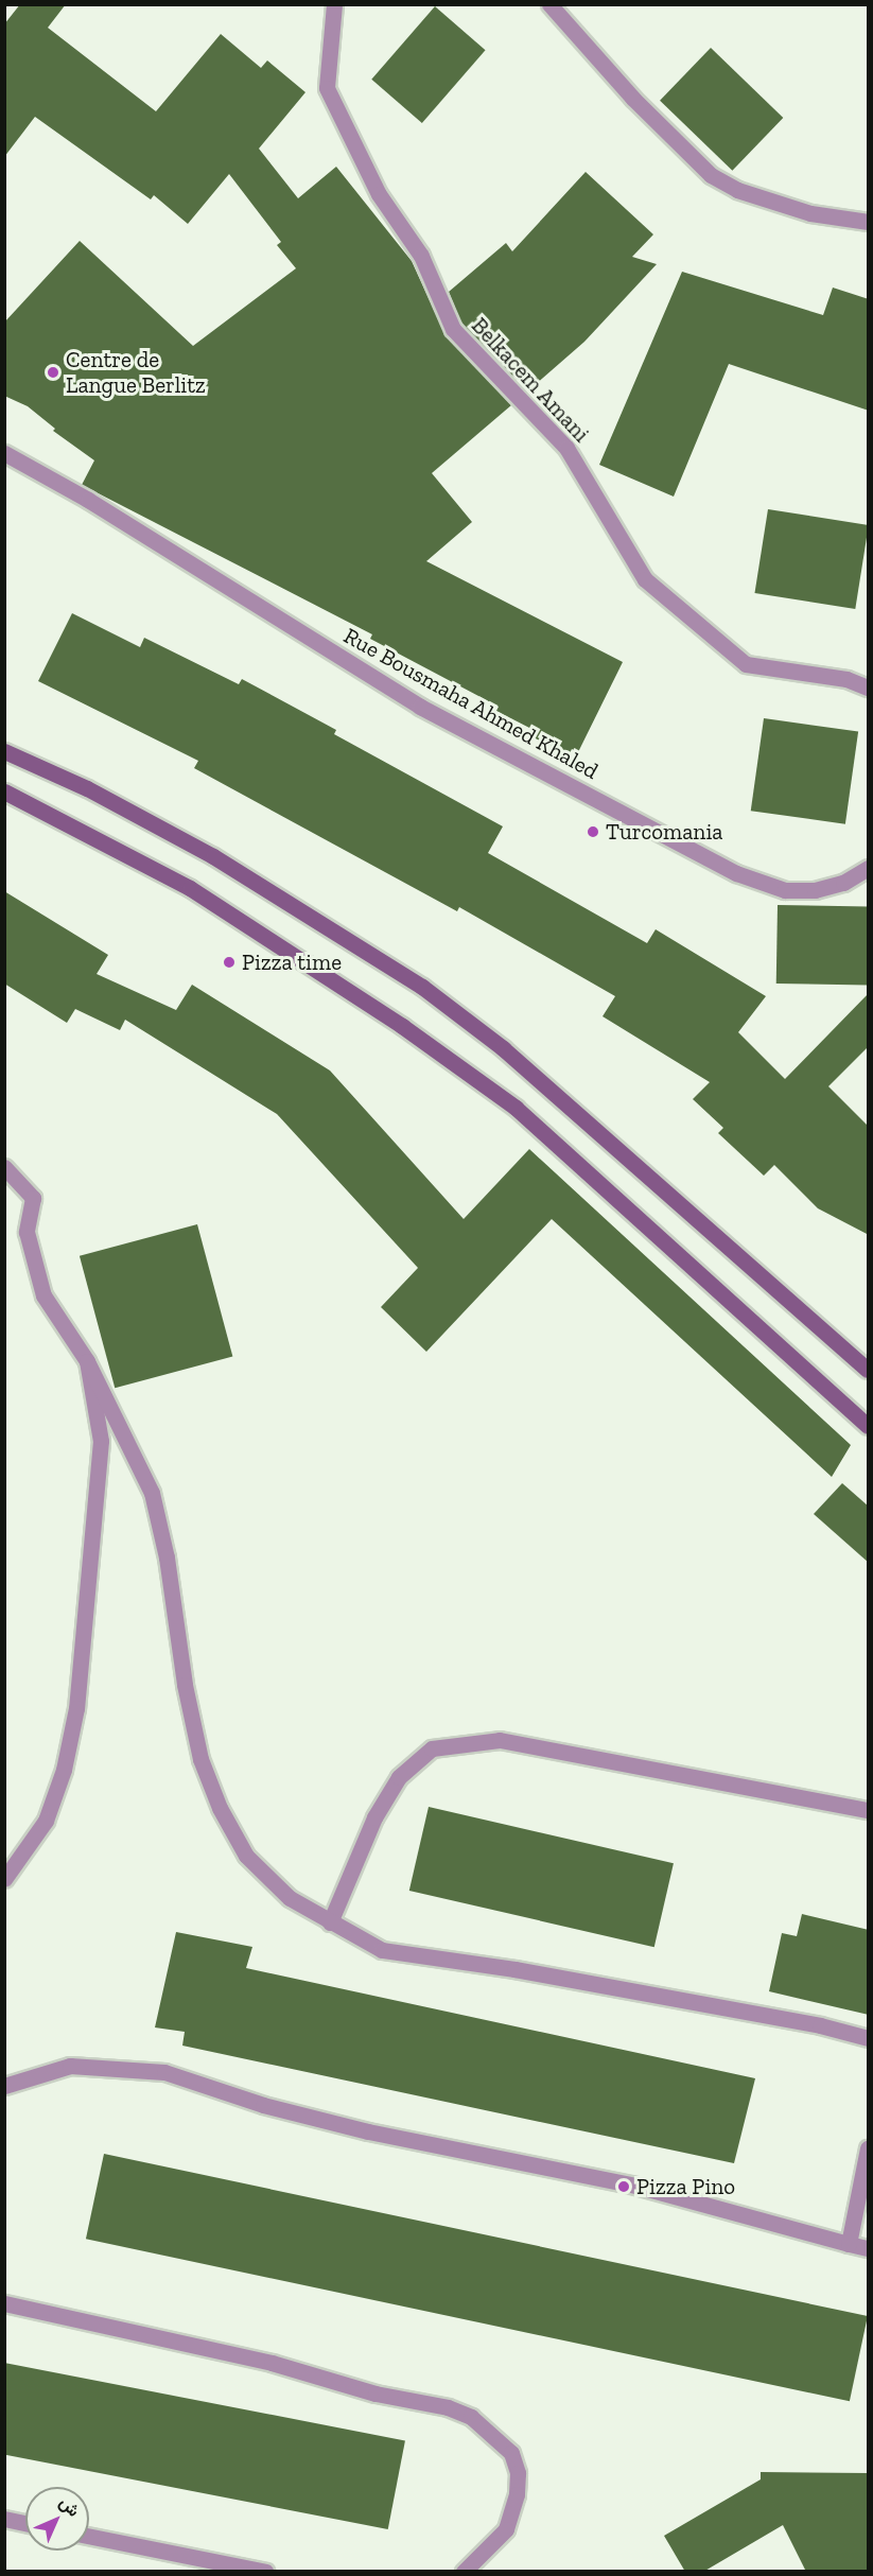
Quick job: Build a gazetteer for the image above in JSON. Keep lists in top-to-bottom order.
{
  "streets": {
    "street": ["Belkacem Amani", "Rue Bousmaha Ahmed Khaled"]
  },
  "places": [
    "Centre de Langue Berlitz",
    "Turcomania",
    "Pizza time",
    "Pizza Pino"
  ],
  "north": "top right"
}
